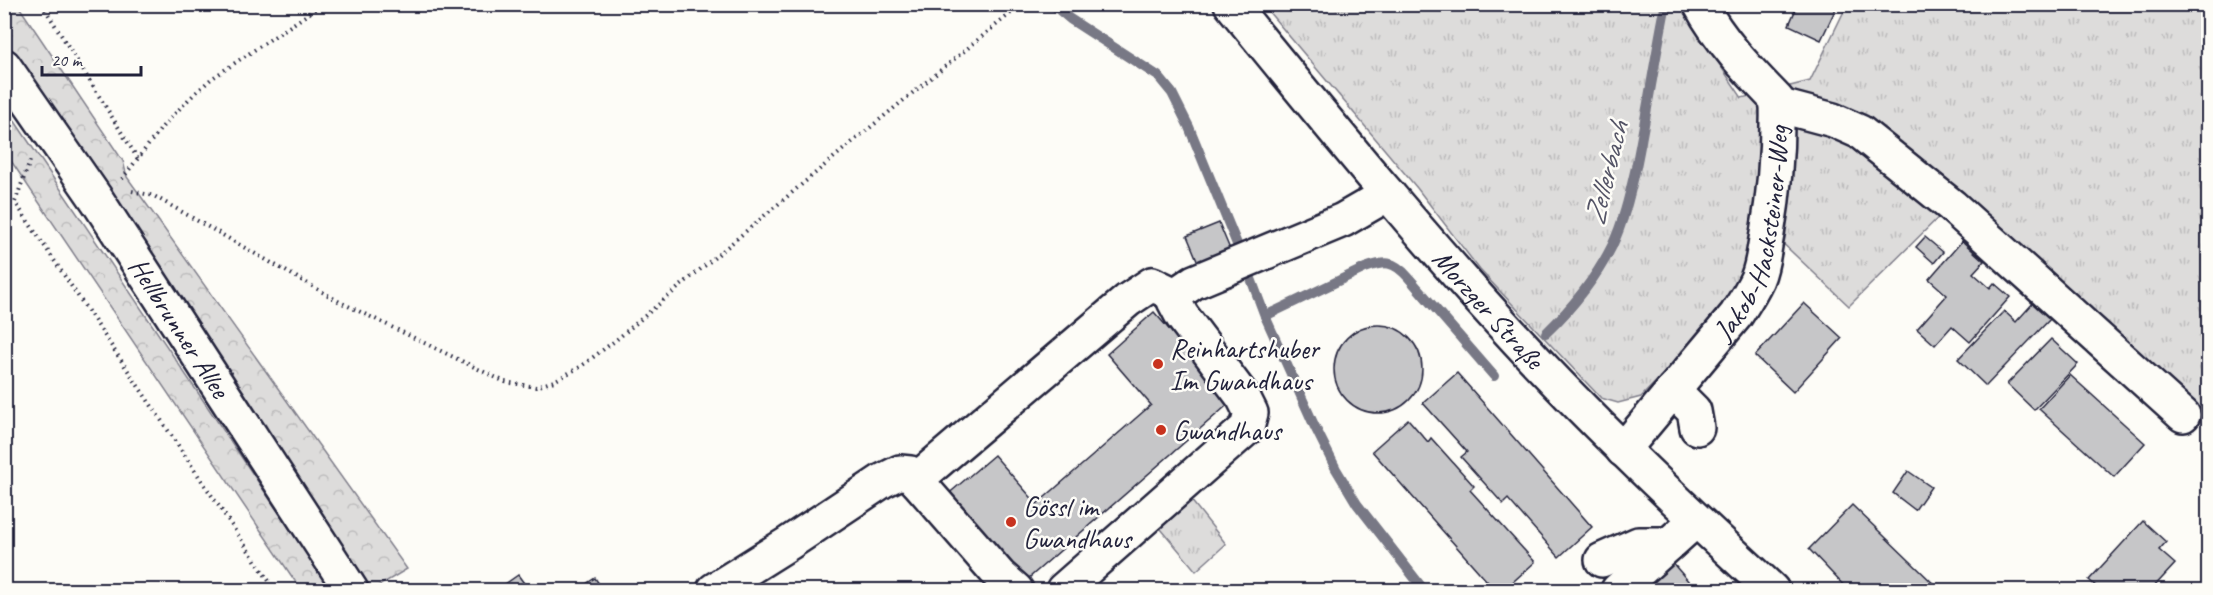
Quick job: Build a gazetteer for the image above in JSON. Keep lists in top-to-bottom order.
{
  "streets": {
    "street": ["Jakob-Hacksteiner-Weg", "Morzger Straße", "Hellbrunner Allee"]
  },
  "crossings": [
    ["Jakob-Hacksteiner-Weg", "Morzger Straße"]
  ],
  "water": ["Zellerbach"],
  "places": ["Reinhartshuber Im Gwandhaus", "Gwandhaus", "Gössl im Gwandhaus"],
  "scale_bar": "20 m"
}
